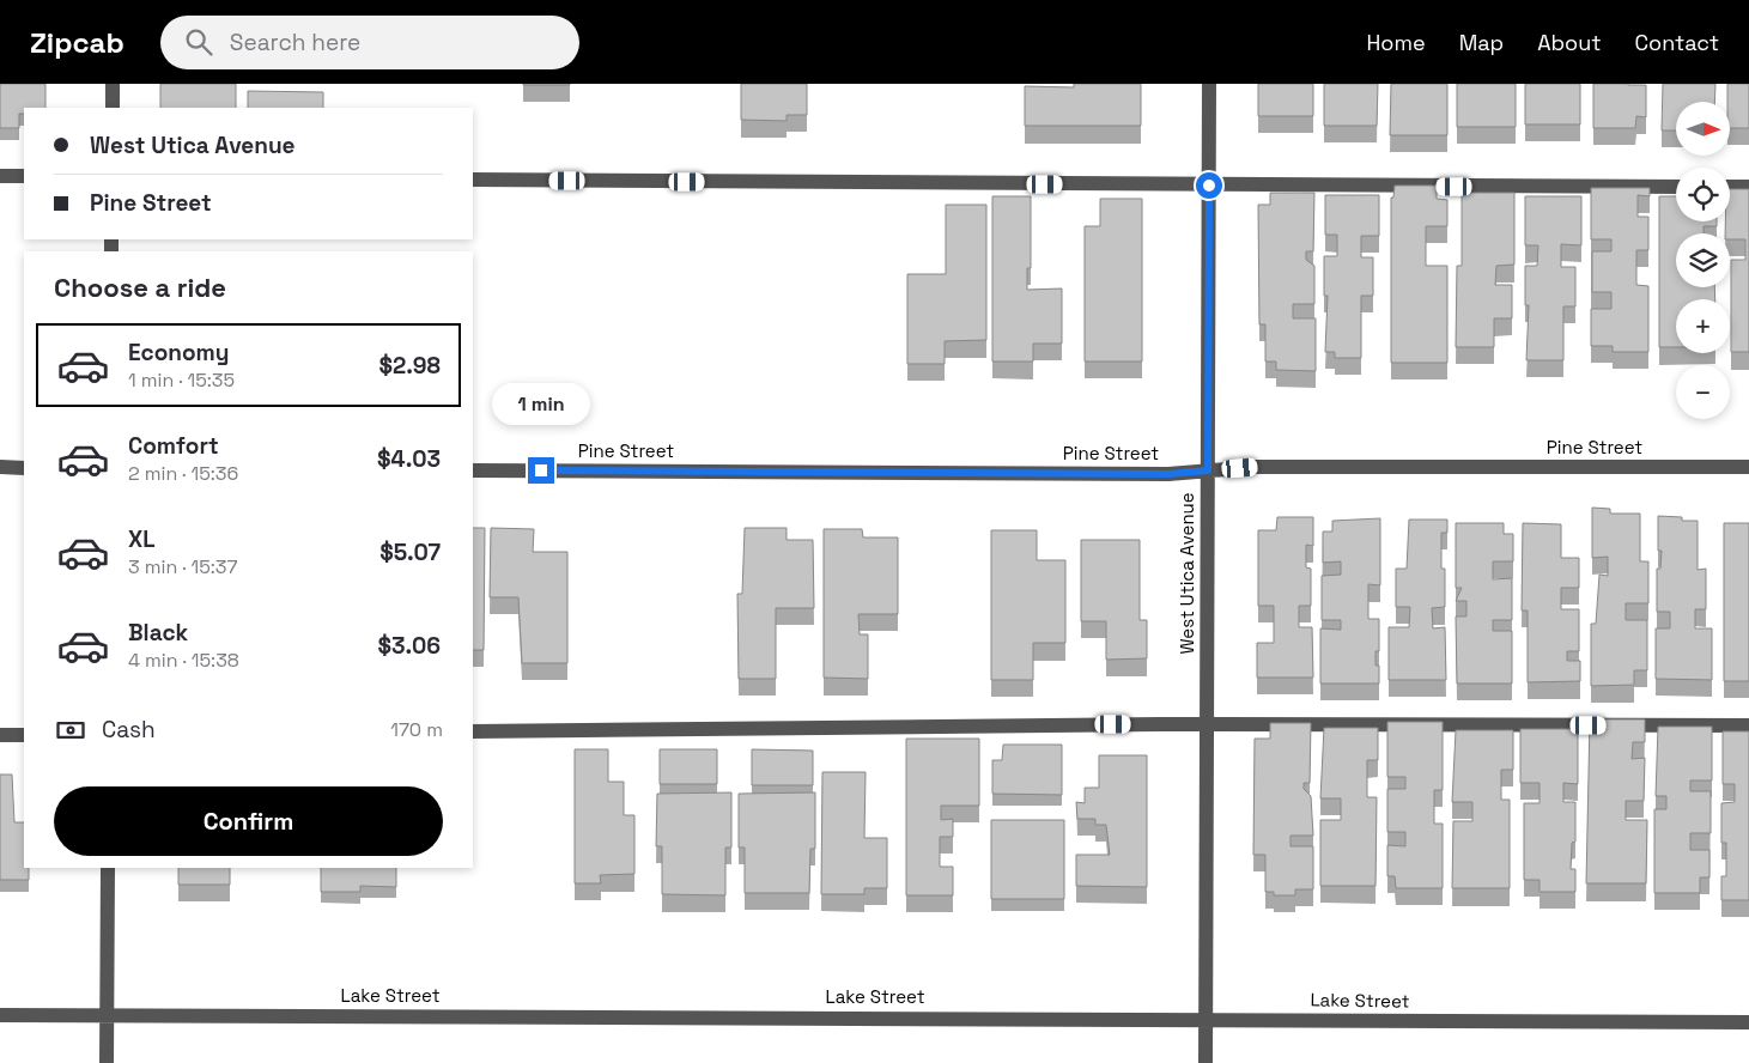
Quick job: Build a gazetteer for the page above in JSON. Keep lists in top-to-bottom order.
{
  "streets": {
    "street": ["Pine Street", "West Utica Avenue", "Lake Street"]
  },
  "crossings": [
    ["Pine Street", "West Utica Avenue"],
    ["West Utica Avenue", "Lake Street"]
  ],
  "north": "right",
  "page": {
    "header": "Zipcab",
    "search": "Search here",
    "nav": [
      "Home",
      "Map",
      "About",
      "Contact"
    ],
    "map_buttons": ["+", "−"],
    "banner": ["West Utica Avenue", "Pine Street"],
    "heading": "Choose a ride",
    "list": [
      {
        "name": "Economy",
        "note": "1 min · 15:35",
        "value": "$2.98"
      },
      {
        "name": "Comfort",
        "note": "2 min · 15:36",
        "value": "$4.03"
      },
      {
        "name": "XL",
        "note": "3 min · 15:37",
        "value": "$5.07"
      },
      {
        "name": "Black",
        "note": "4 min · 15:38",
        "value": "$3.06"
      }
    ],
    "bubble": "1 min",
    "pay": ["Cash", "170 m"],
    "buttons": "Confirm"
  }
}
